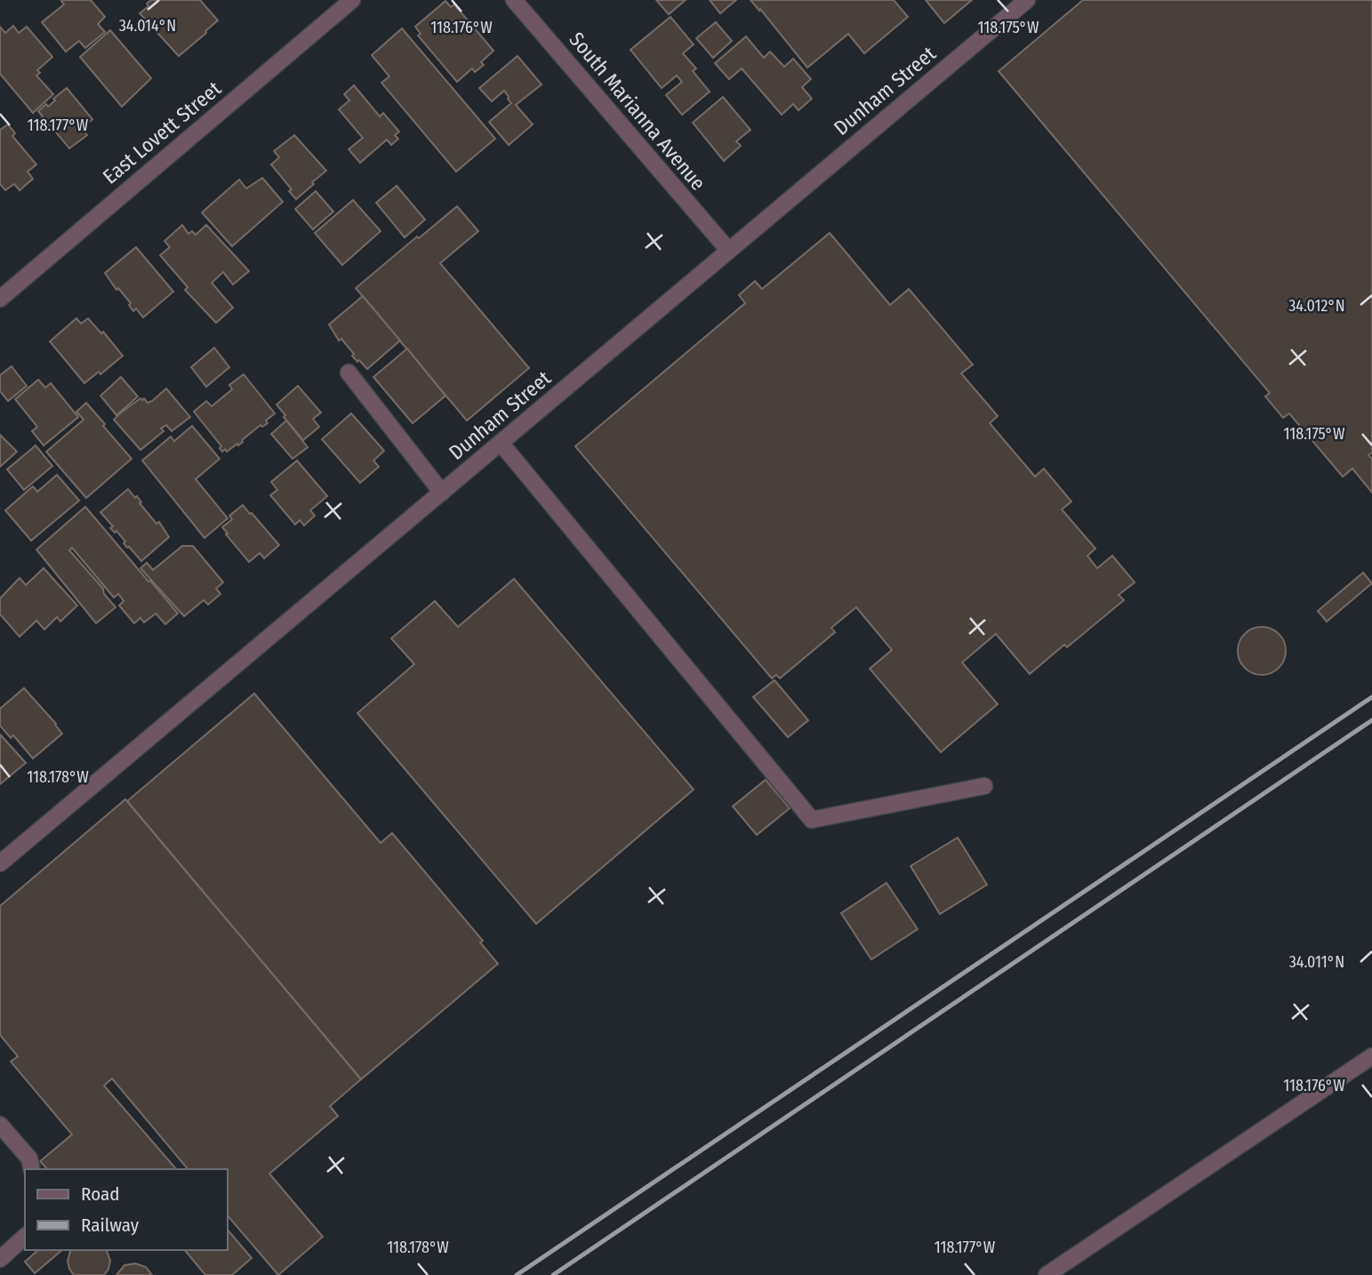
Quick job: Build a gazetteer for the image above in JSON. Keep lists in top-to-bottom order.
{
  "streets": {
    "street": ["Dunham Street", "South Marianna Avenue", "East Lovett Street"]
  },
  "crossings": [
    ["Dunham Street", "South Marianna Avenue"]
  ],
  "legend": ["Road", "Railway"],
  "coordinates": [
    "34.014°N",
    "118.176°W",
    "118.175°W",
    "118.177°W",
    "34.012°N",
    "118.178°W",
    "34.011°N"
  ]
}
